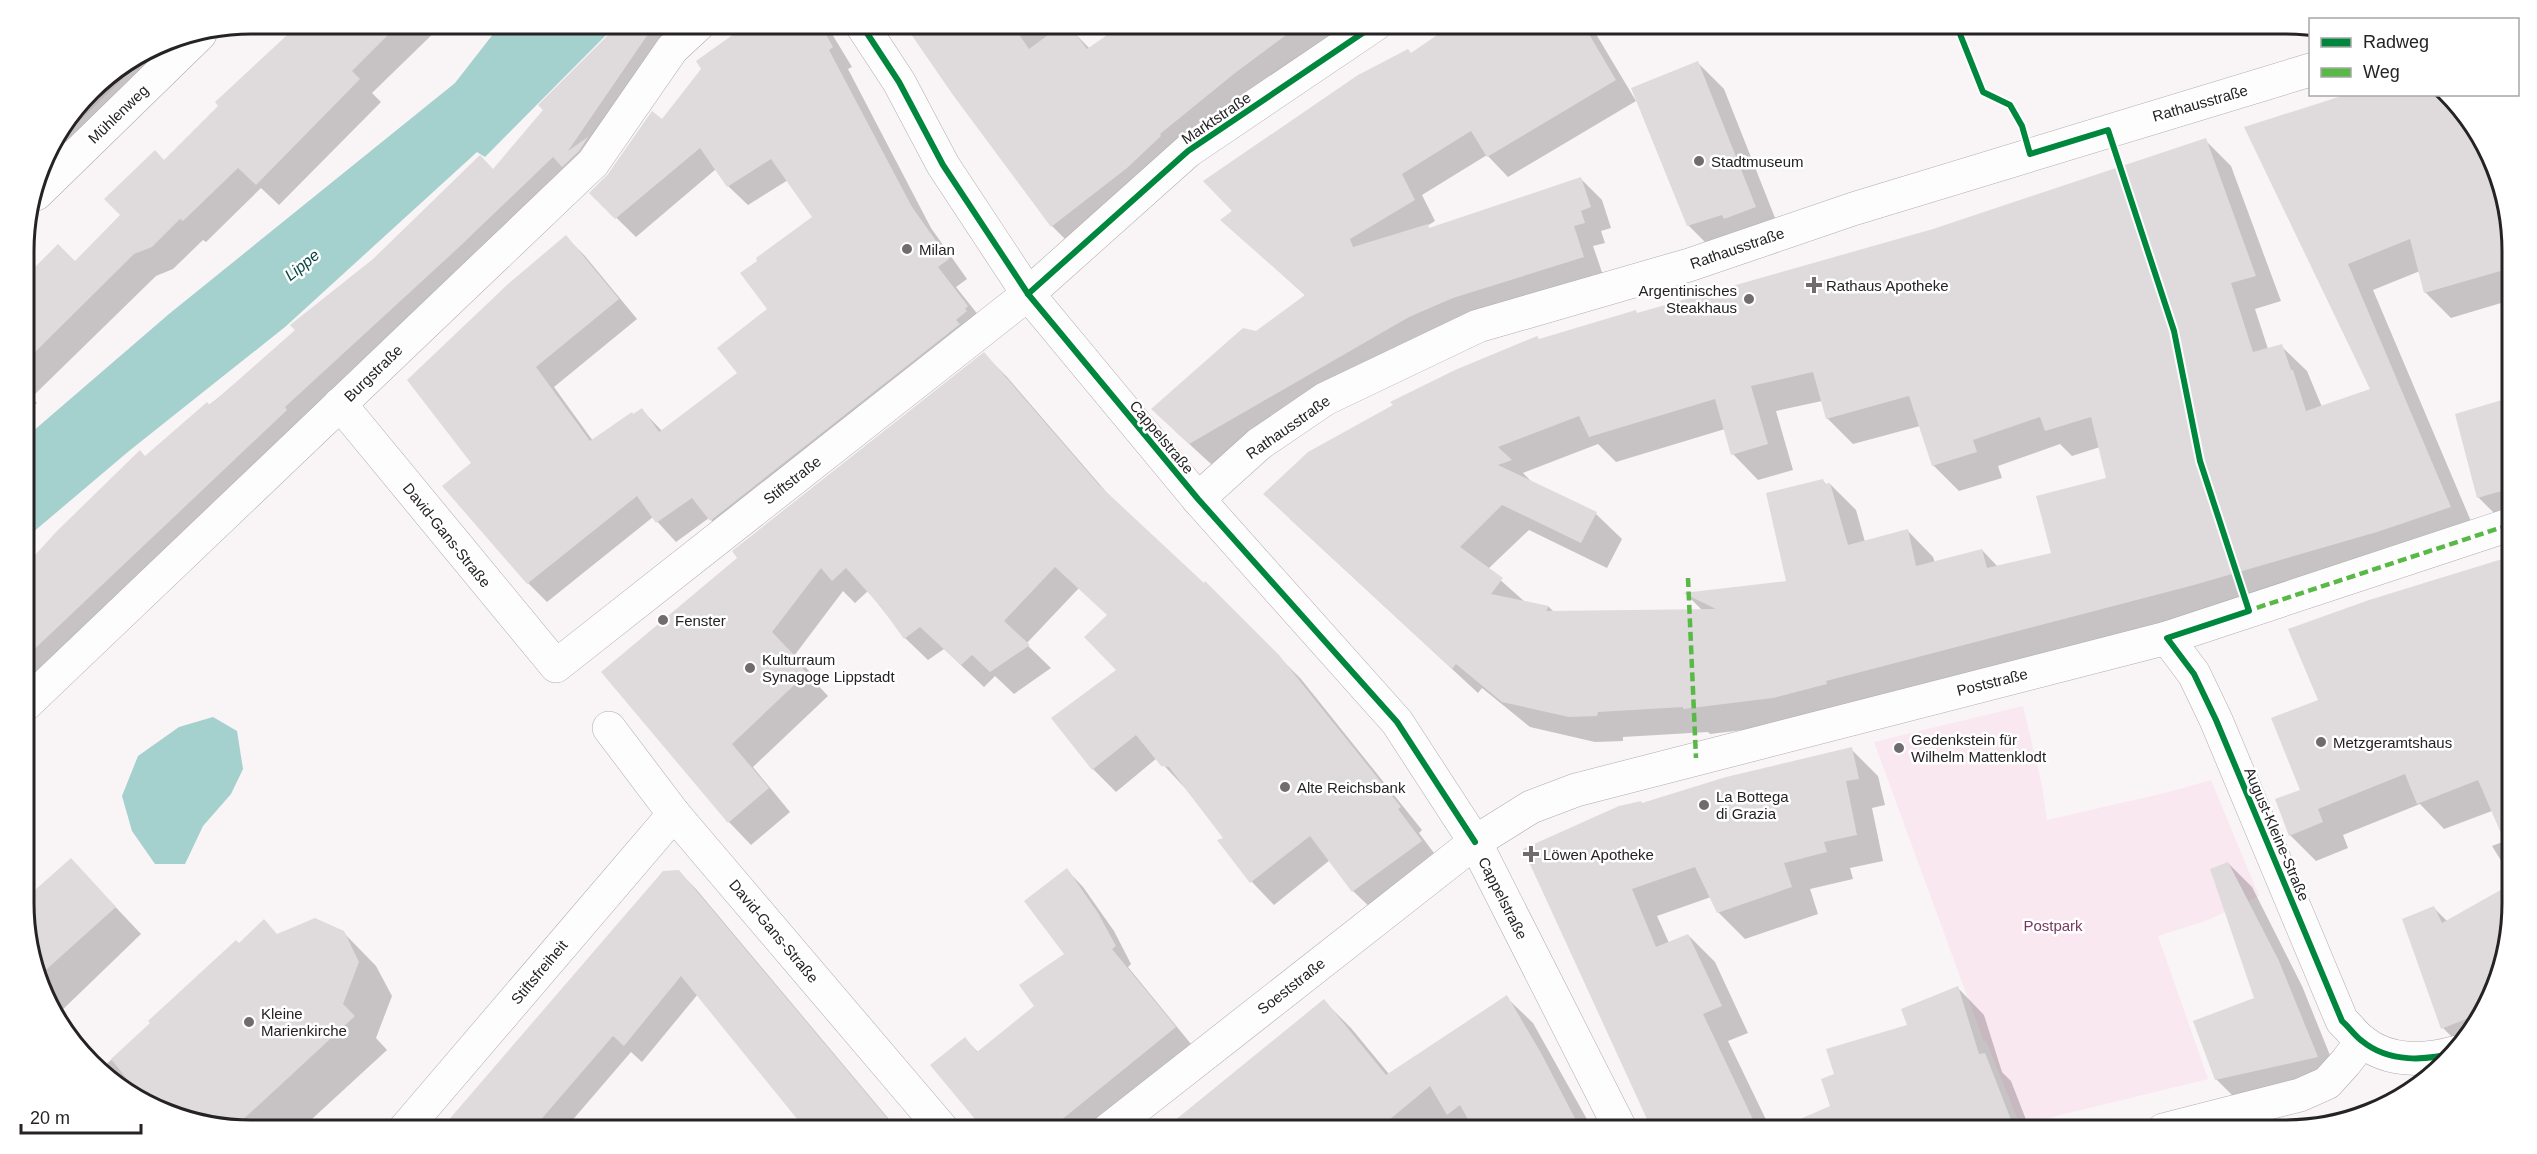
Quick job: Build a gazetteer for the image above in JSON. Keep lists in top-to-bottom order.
{
  "streets": {
    "street": [
      "Rathausstraße",
      "Mühlenweg",
      "Marktstraße",
      "Burgstraße",
      "Cappelstraße",
      "Stiftstraße",
      "David-Gans-Straße",
      "Poststraße",
      "August-Kleine-Straße",
      "Stiftsfreiheit",
      "Soeststraße"
    ]
  },
  "crossings": [
    ["Rathausstraße", "Cappelstraße"],
    ["Marktstraße", "Cappelstraße"],
    ["Marktstraße", "Stiftstraße"],
    ["Burgstraße", "David-Gans-Straße"],
    ["Cappelstraße", "Stiftstraße"],
    ["Cappelstraße", "Poststraße"],
    ["Cappelstraße", "Soeststraße"],
    ["Stiftstraße", "David-Gans-Straße"],
    ["David-Gans-Straße", "Stiftsfreiheit"],
    ["Poststraße", "August-Kleine-Straße"],
    ["Poststraße", "Soeststraße"]
  ],
  "water": ["Lippe"],
  "parks": ["Postpark"],
  "places": {
    "other": [
      "Stadtmuseum",
      "Milan",
      "Argentinisches Steakhaus",
      "Fenster",
      "Kulturraum Synagoge Lippstadt",
      "Metzgeramtshaus",
      "Gedenkstein für Wilhelm Mattenklodt",
      "Alte Reichsbank",
      "La Bottega di Grazia",
      "Kleine Marienkirche"
    ],
    "health": ["Rathaus Apotheke", "Löwen Apotheke"]
  },
  "legend": ["Radweg", "Weg"],
  "scale_bar": "20 m"
}
